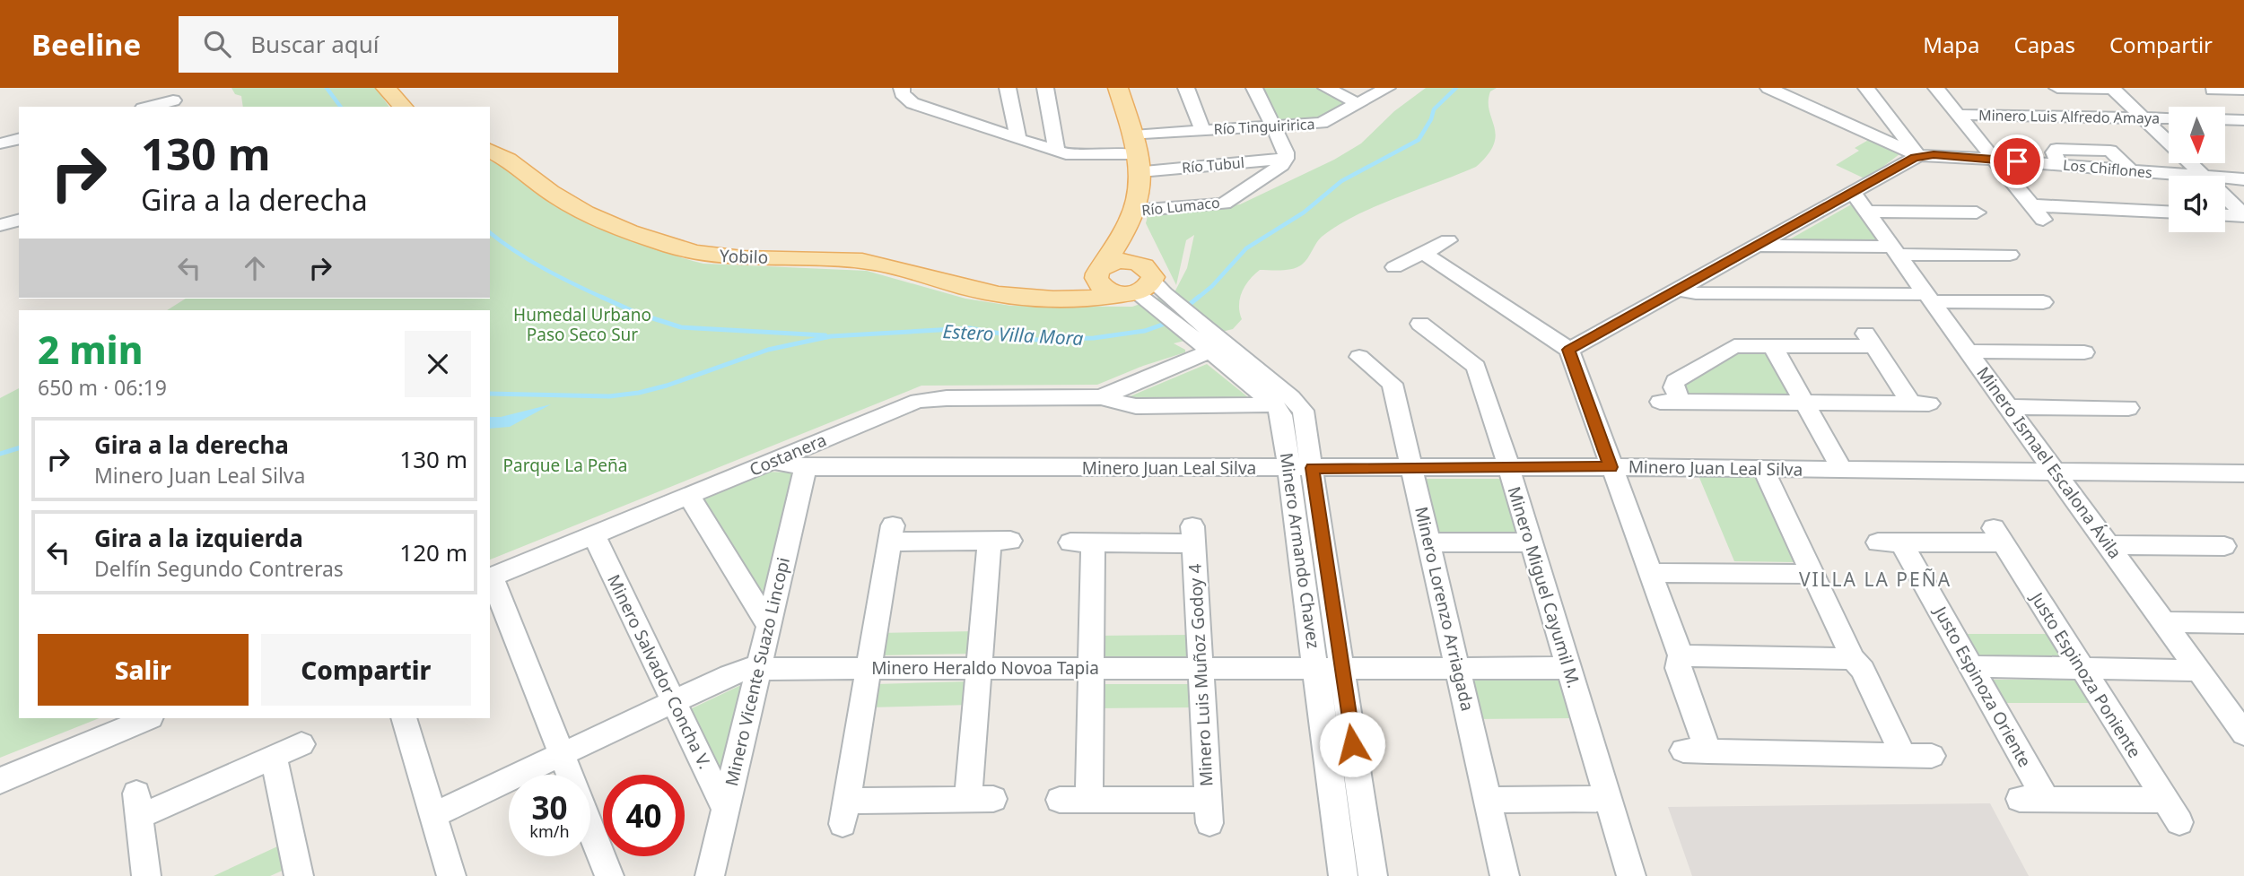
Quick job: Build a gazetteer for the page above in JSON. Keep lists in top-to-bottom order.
{
  "streets": {
    "main road": ["Yobilo"],
    "street": [
      "Minero Luis Alfredo Amaya",
      "Río Tinguiririca",
      "Río Tubul",
      "Los Chiflones",
      "Río Lumaco",
      "Costanera",
      "Minero Ismael Escalona Ávila",
      "Minero Juan Leal Silva",
      "Minero Armando Chavez",
      "Minero Miguel Cayumil M.",
      "Minero Lorenzo Arriagada",
      "Minero Heraldo Novoa Tapia",
      "Minero Salvador Concha V.",
      "Minero Vicente Suazo Lincopi",
      "Minero Luis Muñoz Godoy 4",
      "Justo Espinoza Poniente",
      "Justo Espinoza Oriente"
    ]
  },
  "crossings": [
    ["Río Tinguiririca", "Río Tubul"],
    ["Río Tubul", "Río Lumaco"],
    ["Yobilo", "Minero Armando Chavez"],
    ["Costanera", "Minero Juan Leal Silva"],
    ["Costanera", "Minero Armando Chavez"],
    ["Costanera", "Minero Salvador Concha V."],
    ["Minero Ismael Escalona Ávila", "Minero Juan Leal Silva"],
    ["Minero Juan Leal Silva", "Minero Armando Chavez"],
    ["Minero Juan Leal Silva", "Minero Miguel Cayumil M."],
    ["Minero Juan Leal Silva", "Minero Lorenzo Arriagada"],
    ["Minero Juan Leal Silva", "Minero Vicente Suazo Lincopi"],
    ["Minero Armando Chavez", "Minero Heraldo Novoa Tapia"],
    ["Minero Miguel Cayumil M.", "Minero Heraldo Novoa Tapia"],
    ["Minero Lorenzo Arriagada", "Minero Heraldo Novoa Tapia"],
    ["Minero Heraldo Novoa Tapia", "Minero Salvador Concha V."],
    ["Minero Heraldo Novoa Tapia", "Minero Vicente Suazo Lincopi"],
    ["Minero Heraldo Novoa Tapia", "Minero Luis Muñoz Godoy 4"],
    ["Minero Salvador Concha V.", "Minero Vicente Suazo Lincopi"],
    ["Justo Espinoza Poniente", "Justo Espinoza Oriente"]
  ],
  "districts": ["VILLA LA PEÑA"],
  "water": ["Estero Villa Mora"],
  "parks": ["Humedal Urbano Paso Seco Sur", "Parque La Peña"],
  "north": "bottom",
  "page": {
    "header": "Beeline",
    "search": "Buscar aquí",
    "nav": ["Mapa", "Capas", "Compartir"],
    "turn": ["130 m", "Gira a la derecha"],
    "heading": ["2 min", "650 m · 06:19"],
    "list": [
      {
        "name": "Gira a la derecha",
        "note": "Minero Juan Leal Silva",
        "value": "130 m"
      },
      {
        "name": "Gira a la izquierda",
        "note": "Delfín Segundo Contreras",
        "value": "120 m"
      }
    ],
    "buttons": ["Salir", "Compartir"],
    "speed": "30 km/h",
    "limit": "40"
  }
}
